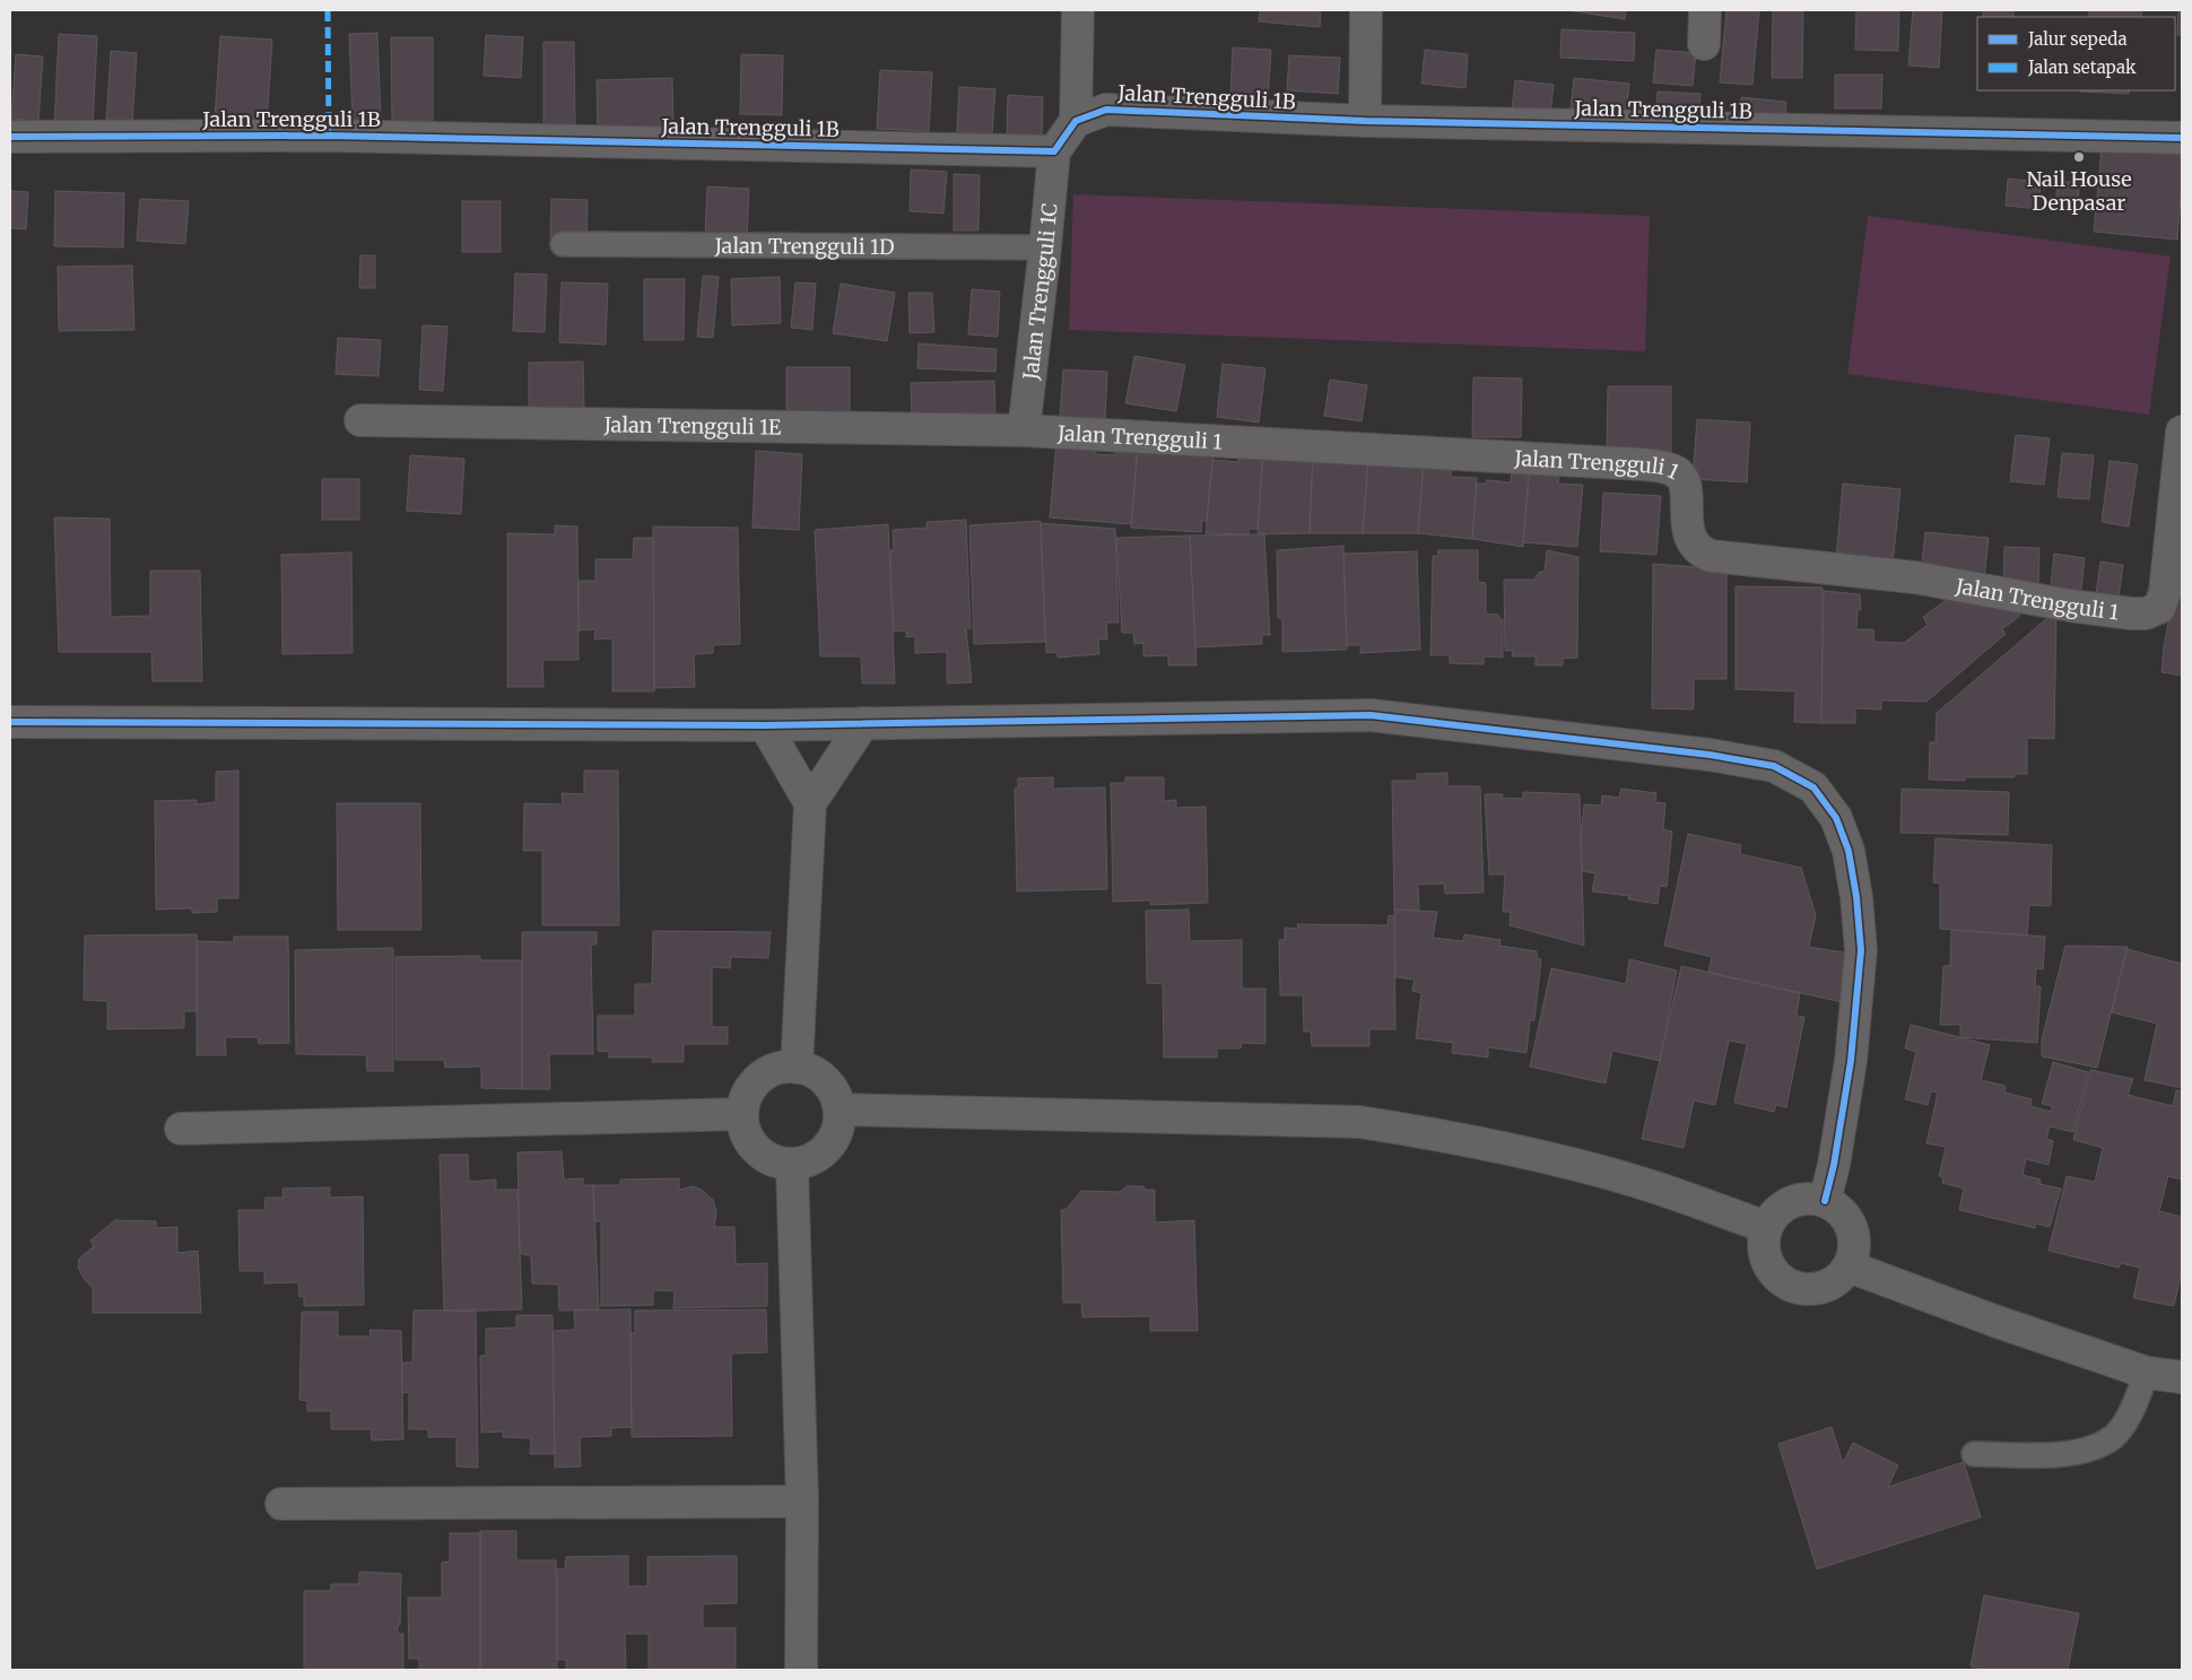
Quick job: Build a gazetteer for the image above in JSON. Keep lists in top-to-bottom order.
{
  "streets": {
    "street": [
      "Jalan Trengguli 1B",
      "Jalan Trengguli 1C",
      "Jalan Trengguli 1E",
      "Jalan Trengguli 1"
    ],
    "lane": ["Jalan Trengguli 1D"]
  },
  "crossings": [
    ["Jalan Trengguli 1B", "Jalan Trengguli 1C"],
    ["Jalan Trengguli 1D", "Jalan Trengguli 1C"],
    ["Jalan Trengguli 1C", "Jalan Trengguli 1E"],
    ["Jalan Trengguli 1C", "Jalan Trengguli 1"],
    ["Jalan Trengguli 1E", "Jalan Trengguli 1"]
  ],
  "places": ["Nail House Denpasar"],
  "legend": ["Jalur sepeda", "Jalan setapak"]
}
